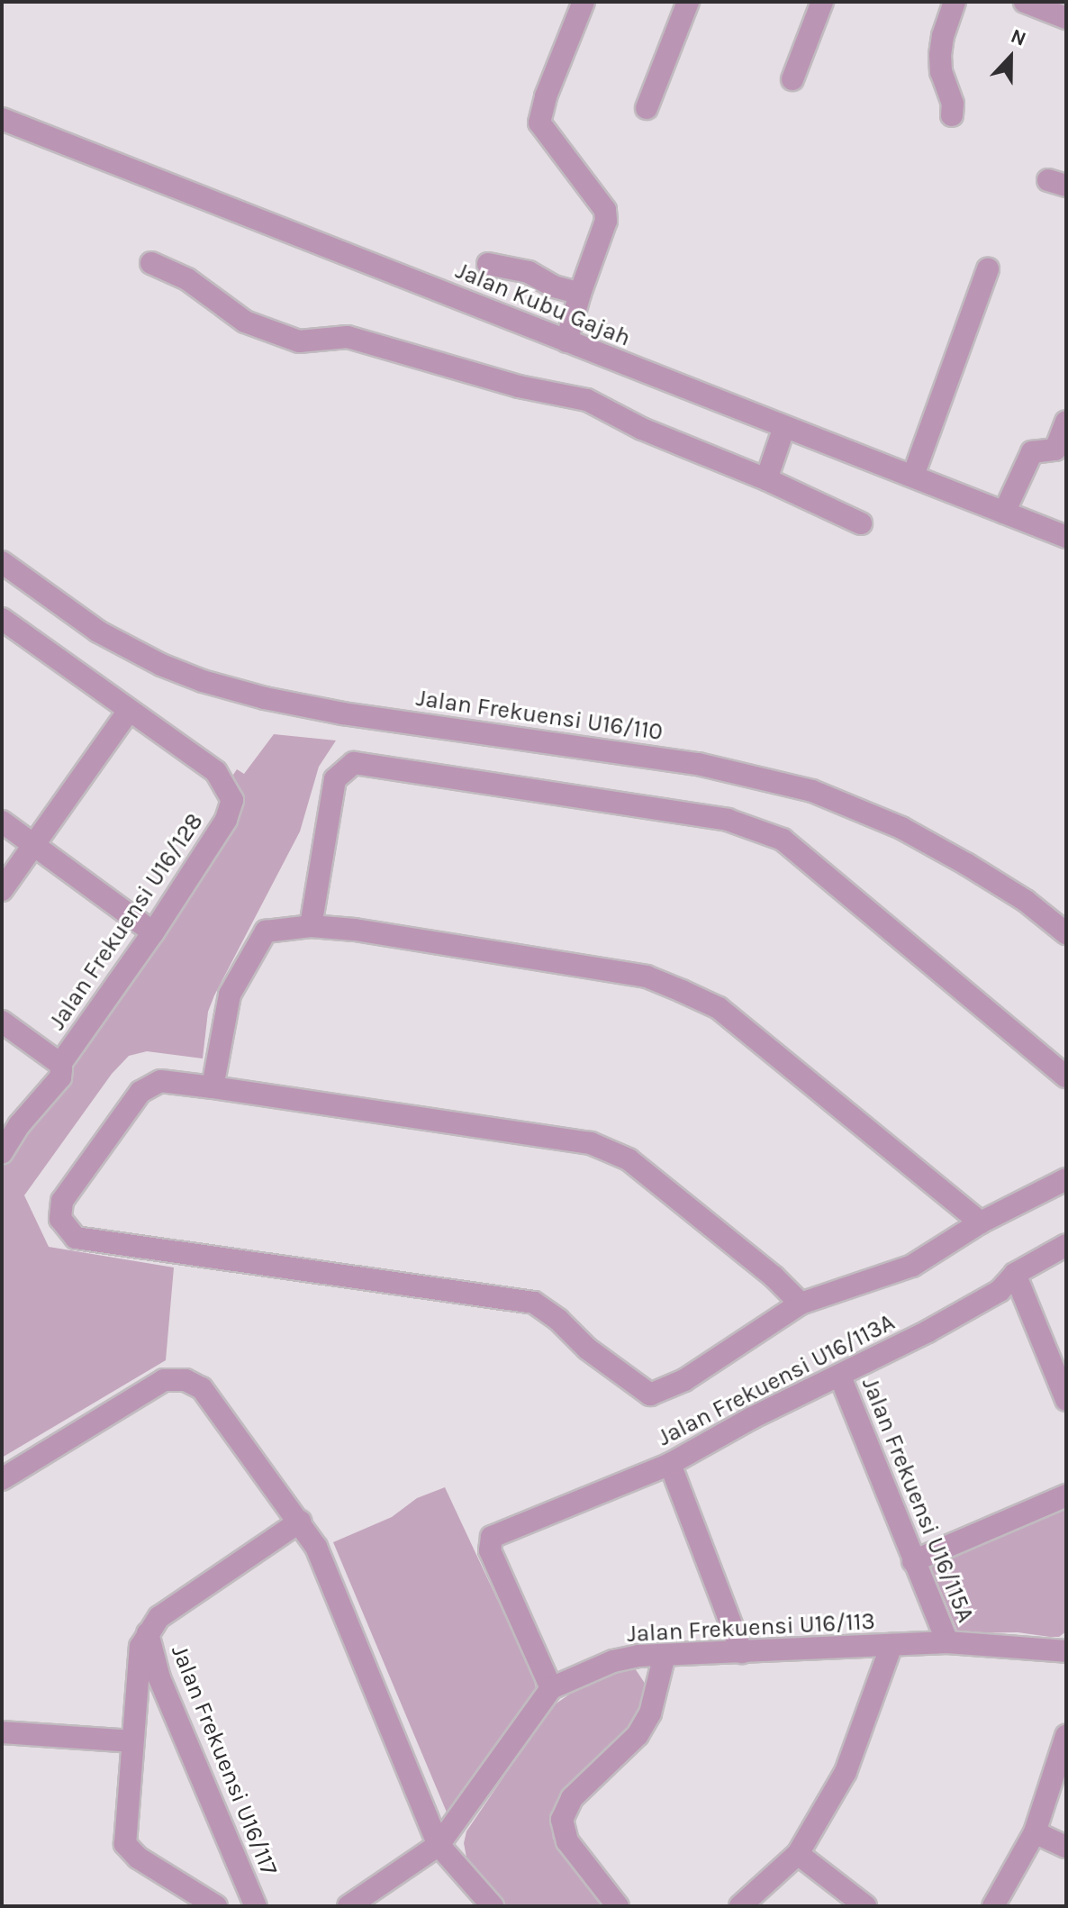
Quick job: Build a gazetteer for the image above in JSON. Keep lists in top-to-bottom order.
{
  "streets": {
    "street": [
      "Jalan Kubu Gajah",
      "Jalan Frekuensi U16/110",
      "Jalan Frekuensi U16/128",
      "Jalan Frekuensi U16/113A",
      "Jalan Frekuensi U16/115A",
      "Jalan Frekuensi U16/113",
      "Jalan Frekuensi U16/117"
    ]
  },
  "crossings": [
    ["Jalan Frekuensi U16/113A", "Jalan Frekuensi U16/115A"],
    ["Jalan Frekuensi U16/113A", "Jalan Frekuensi U16/113"],
    ["Jalan Frekuensi U16/115A", "Jalan Frekuensi U16/113"]
  ],
  "north": "top"
}
